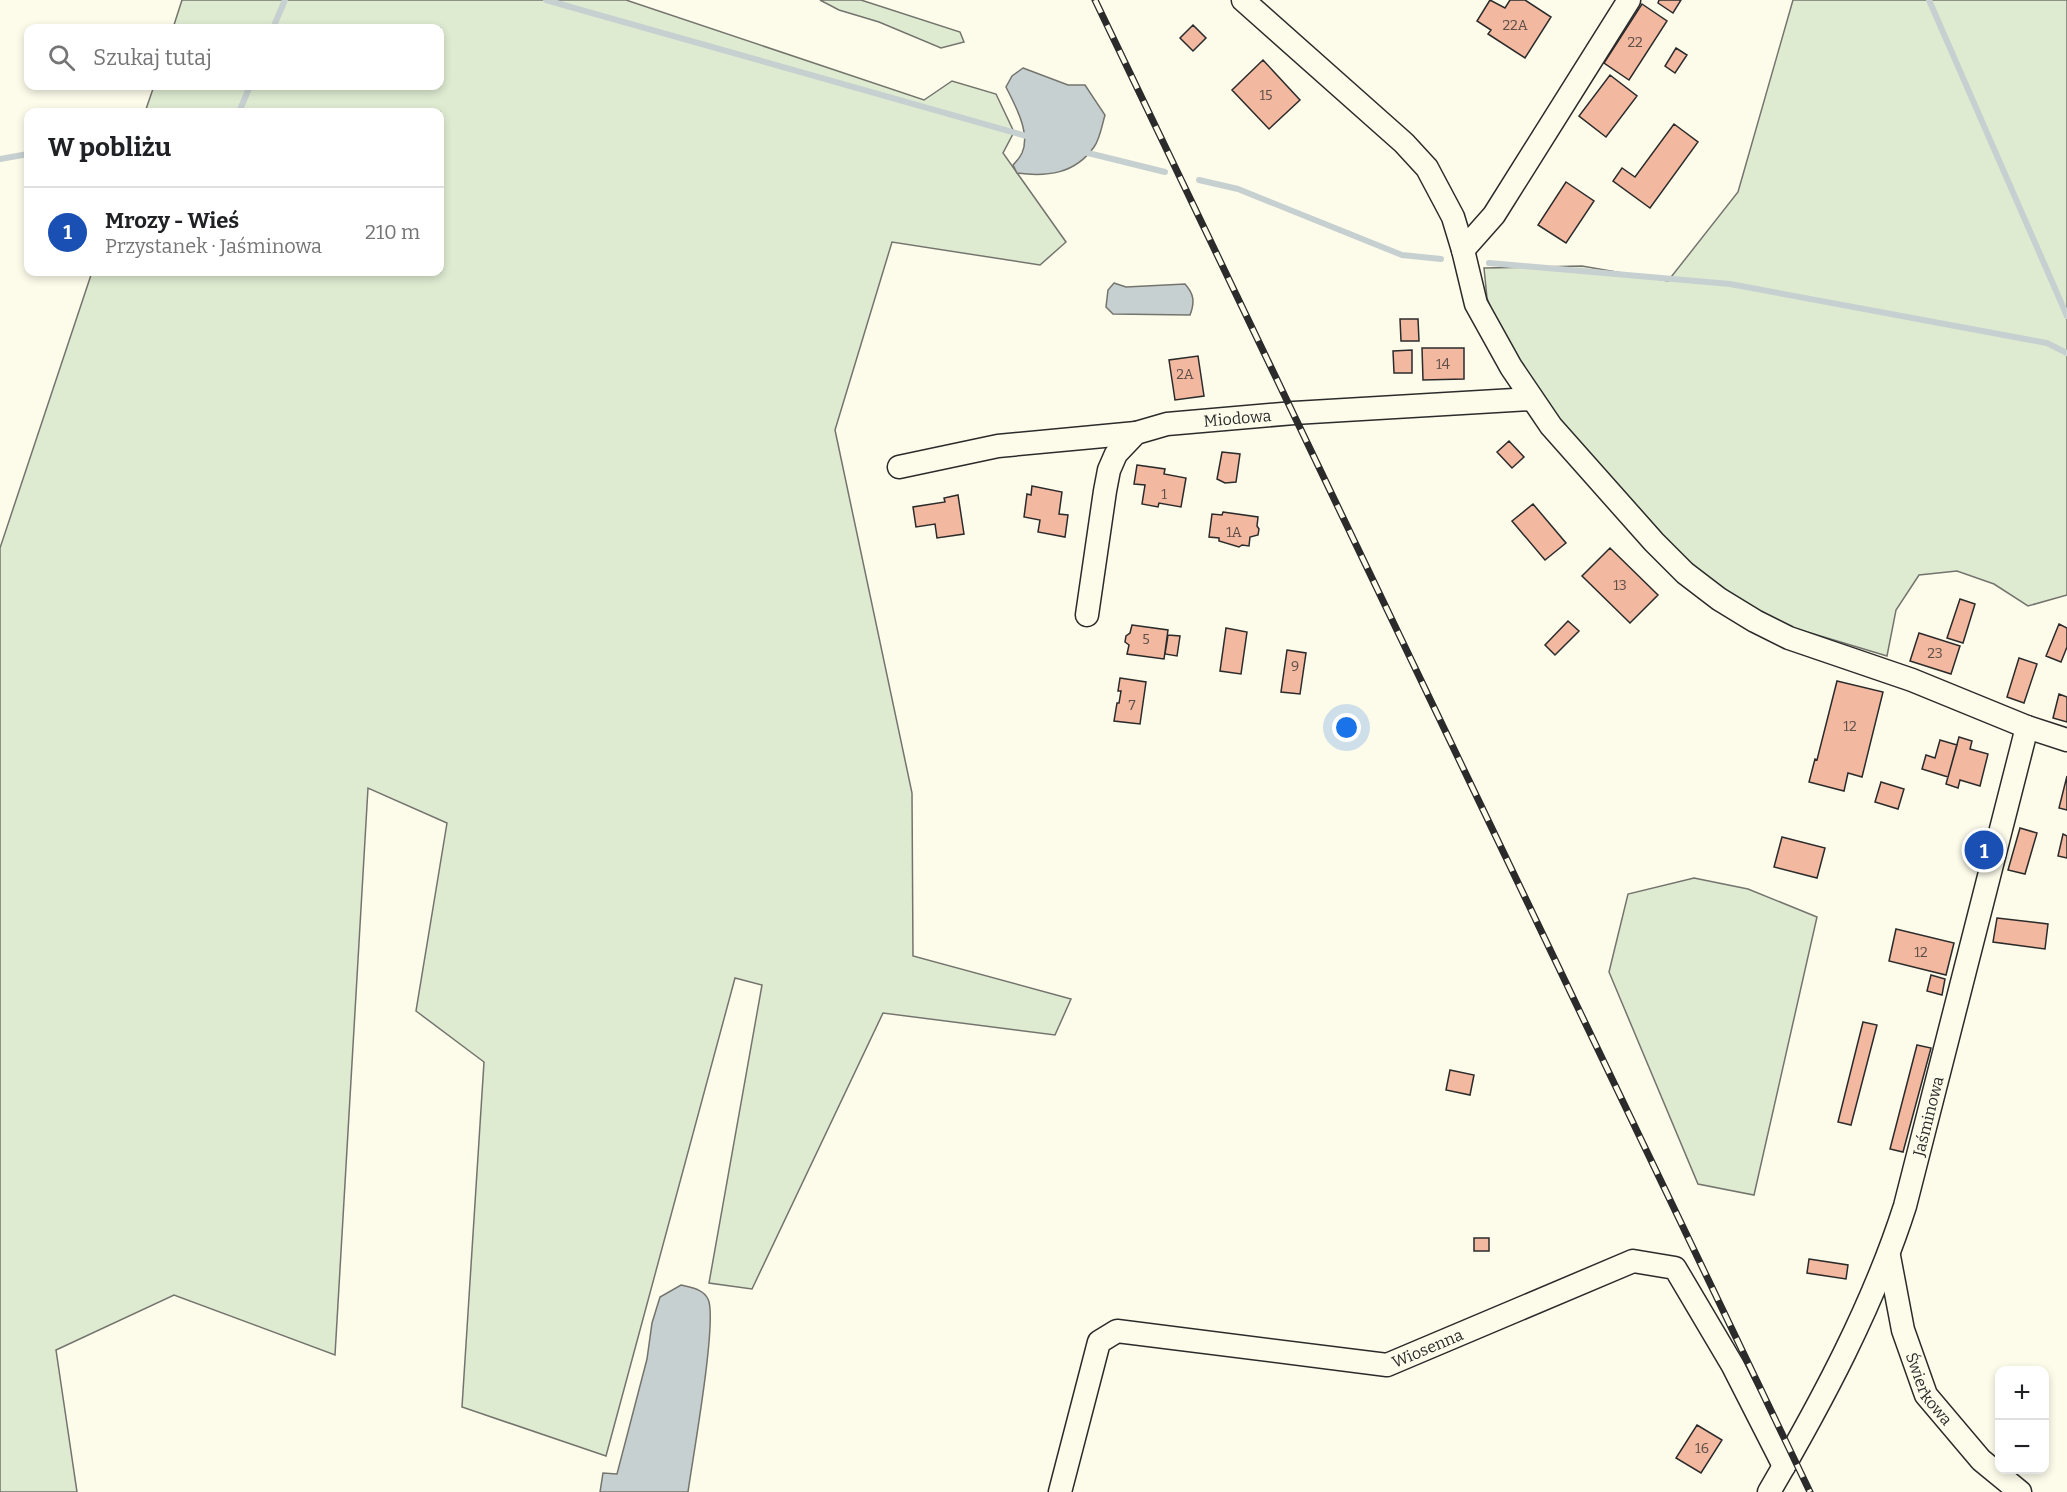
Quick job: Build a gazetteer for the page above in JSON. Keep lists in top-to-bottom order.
{
  "streets": {
    "street": [
      "Miodowa",
      "Jaśminowa",
      "Wiosenna",
      "Świerkowa"
    ]
  },
  "crossings": [
    ["Jaśminowa", "Wiosenna"],
    ["Jaśminowa", "Świerkowa"]
  ],
  "house_numbers": [
    "22A",
    "22",
    "15",
    "14",
    "2A",
    "1",
    "1A",
    "13",
    "5",
    "23",
    "9",
    "7",
    "12",
    "12",
    "16"
  ],
  "page": {
    "search": "Szukaj tutaj",
    "heading": "W pobliżu",
    "list": [
      {
        "mark": "1",
        "name": "Mrozy - Wieś",
        "note": "Przystanek · Jaśminowa",
        "value": "210 m"
      }
    ],
    "pins": "1",
    "map_buttons": ["+", "−"]
  }
}
